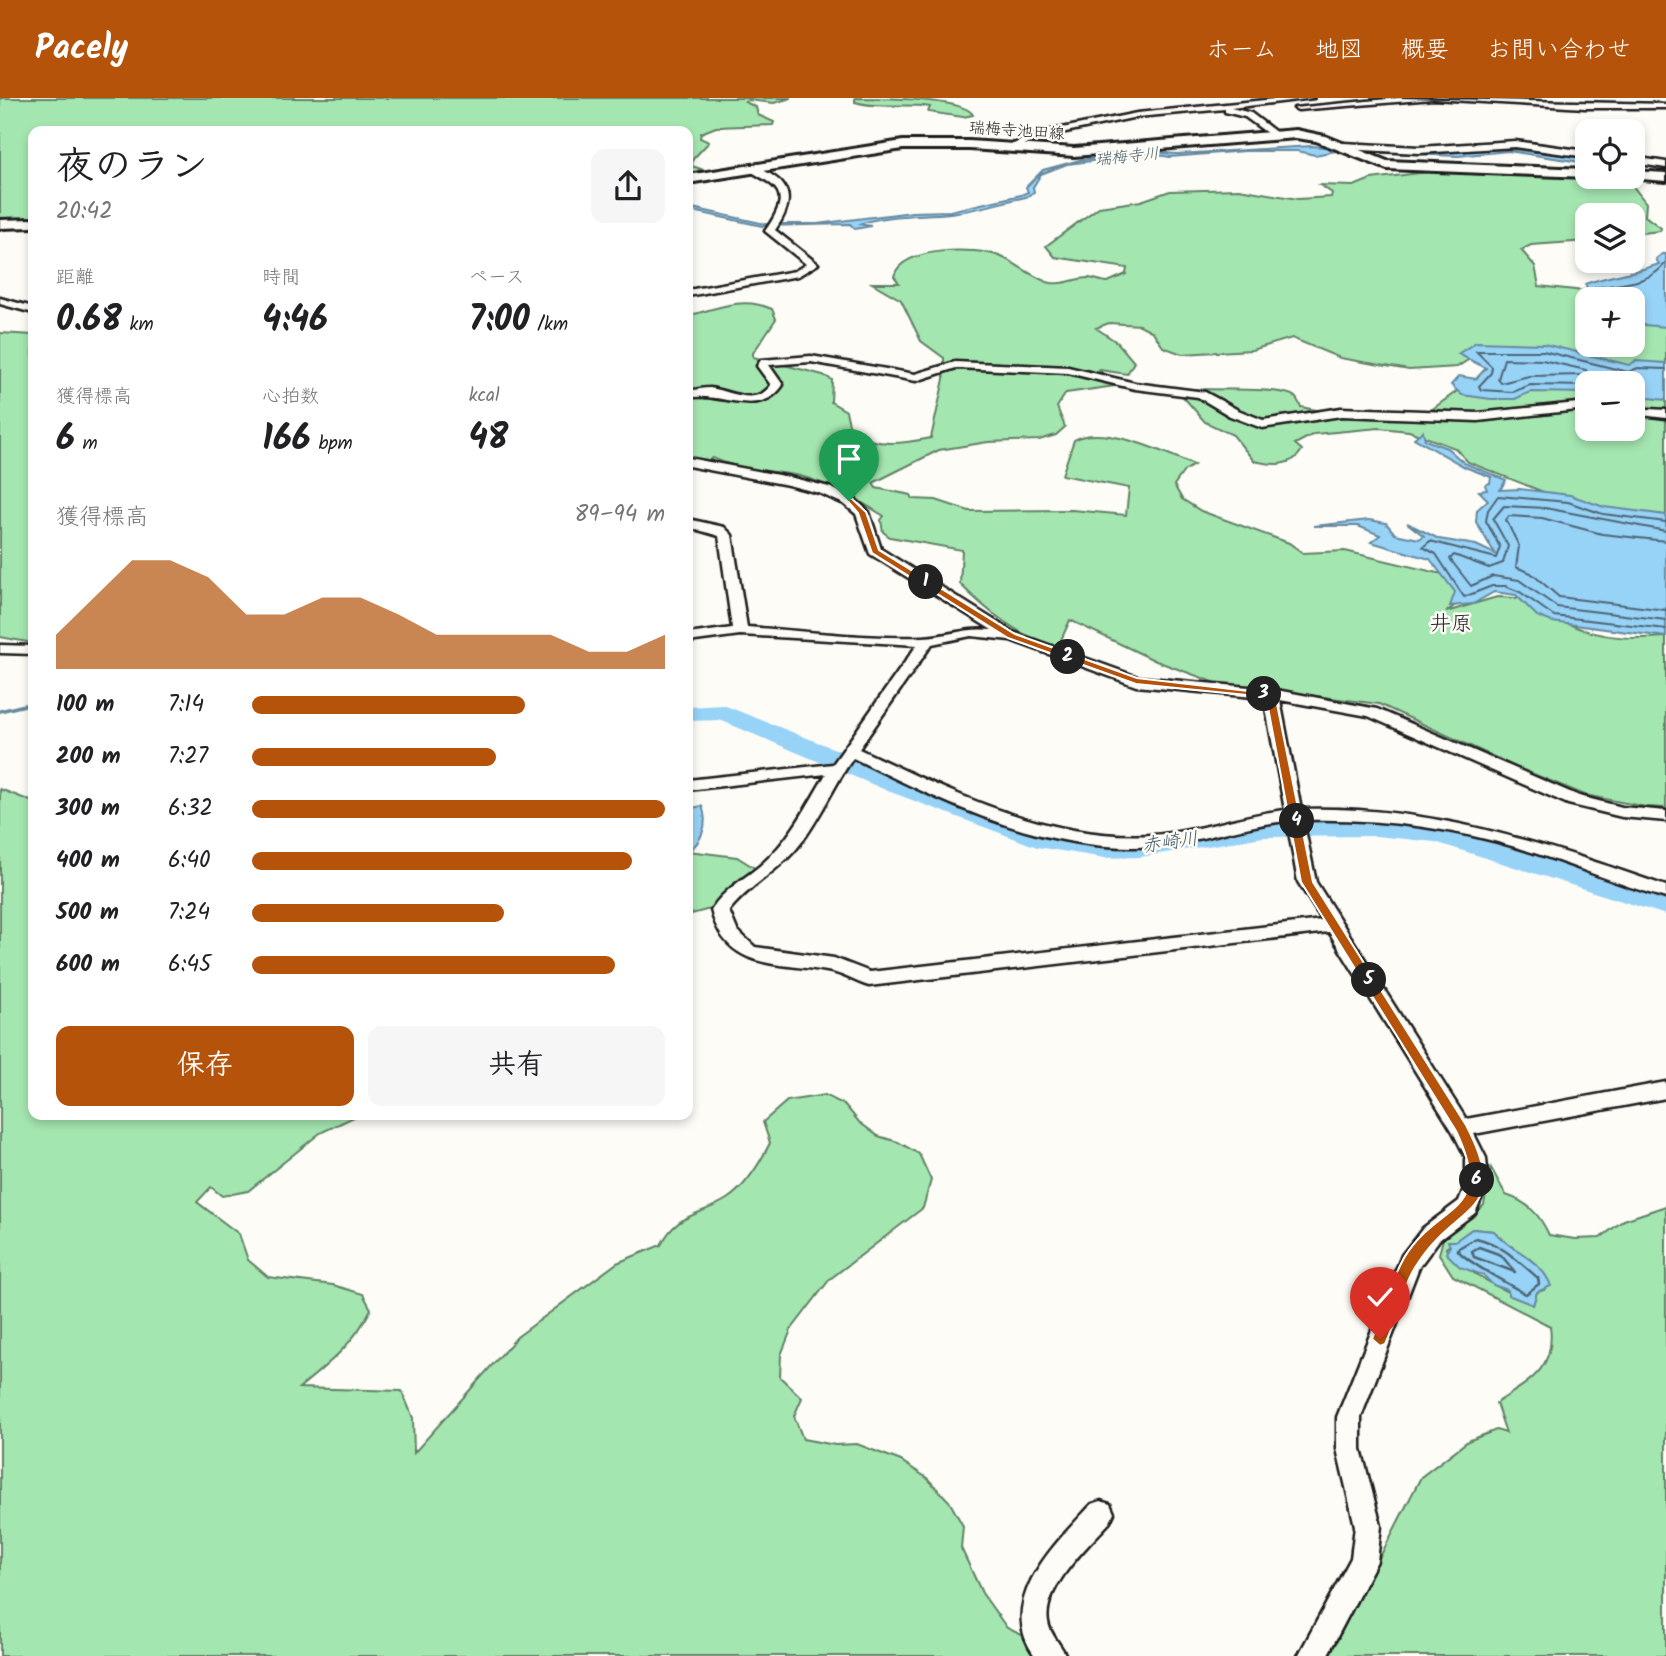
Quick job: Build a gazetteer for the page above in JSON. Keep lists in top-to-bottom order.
{
  "streets": {
    "main road": ["瑞梅寺池田線"]
  },
  "districts": ["井原"],
  "water": ["瑞梅寺川", "赤崎川"],
  "page": {
    "header": "Pacely",
    "nav": [
      "ホーム",
      "地図",
      "概要",
      "お問い合わせ"
    ],
    "map_buttons": ["+", "−"],
    "heading": ["夜のラン", "20:42"],
    "stats": [
      ["距離", "0.68 km"],
      ["時間", "4:46"],
      ["ペース", "7:00 /km"],
      ["獲得標高", "6 m"],
      ["心拍数", "166 bpm"],
      ["kcal", "48"]
    ],
    "chart": ["獲得標高", "89–94 m"],
    "pins": [
      "1",
      "2",
      "3",
      "4",
      "5",
      "6"
    ],
    "list": [
      {
        "name": "100 m",
        "note": "7:14"
      },
      {
        "name": "200 m",
        "note": "7:27"
      },
      {
        "name": "300 m",
        "note": "6:32"
      },
      {
        "name": "400 m",
        "note": "6:40"
      },
      {
        "name": "500 m",
        "note": "7:24"
      },
      {
        "name": "600 m",
        "note": "6:45"
      }
    ],
    "buttons": ["保存", "共有"]
  }
}
